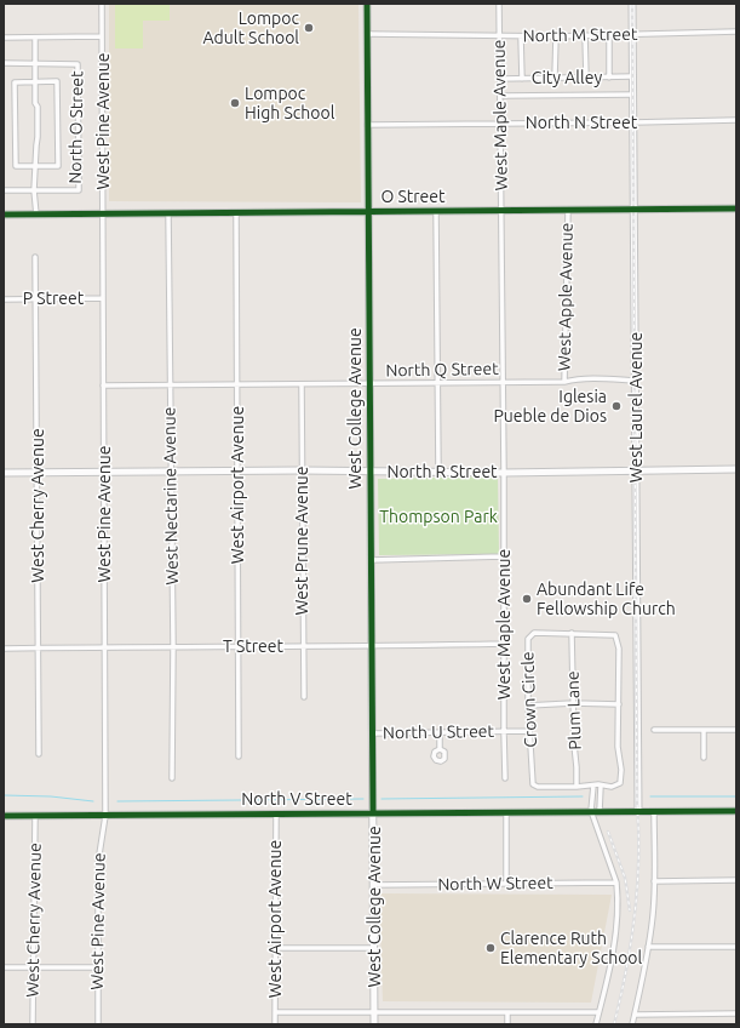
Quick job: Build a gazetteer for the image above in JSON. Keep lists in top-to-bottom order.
{
  "streets": {
    "street": [
      "North M Street",
      "City Alley",
      "West Maple Avenue",
      "West Pine Avenue",
      "North N Street",
      "North O Street",
      "O Street",
      "West Apple Avenue",
      "P Street",
      "North Q Street",
      "West Laurel Avenue",
      "West College Avenue",
      "North R Street",
      "West Airport Avenue",
      "West Nectarine Avenue",
      "West Cherry Avenue",
      "West Prune Avenue",
      "T Street",
      "Crown Circle",
      "Plum Lane",
      "North U Street",
      "North V Street",
      "North W Street"
    ]
  },
  "crossings": [
    ["North M Street", "West Maple Avenue"],
    ["North M Street", "West Laurel Avenue"],
    ["North M Street", "West College Avenue"],
    ["City Alley", "West Maple Avenue"],
    ["City Alley", "West Laurel Avenue"],
    ["West Maple Avenue", "North N Street"],
    ["West Maple Avenue", "O Street"],
    ["West Maple Avenue", "North Q Street"],
    ["West Maple Avenue", "North R Street"],
    ["West Maple Avenue", "T Street"],
    ["West Maple Avenue", "North U Street"],
    ["West Pine Avenue", "O Street"],
    ["West Pine Avenue", "P Street"],
    ["West Pine Avenue", "North Q Street"],
    ["West Pine Avenue", "North R Street"],
    ["West Pine Avenue", "T Street"],
    ["West Pine Avenue", "North V Street"],
    ["North N Street", "West Laurel Avenue"],
    ["North N Street", "West College Avenue"],
    ["O Street", "West Apple Avenue"],
    ["O Street", "West Laurel Avenue"],
    ["O Street", "West College Avenue"],
    ["O Street", "West Airport Avenue"],
    ["O Street", "West Nectarine Avenue"],
    ["West Apple Avenue", "North Q Street"],
    ["P Street", "West Cherry Avenue"],
    ["North Q Street", "West Laurel Avenue"],
    ["North Q Street", "West College Avenue"],
    ["North Q Street", "West Airport Avenue"],
    ["North Q Street", "West Nectarine Avenue"],
    ["North Q Street", "West Prune Avenue"],
    ["West Laurel Avenue", "North R Street"],
    ["West Laurel Avenue", "North V Street"],
    ["West College Avenue", "North R Street"],
    ["West College Avenue", "T Street"],
    ["West College Avenue", "North U Street"],
    ["West College Avenue", "North V Street"],
    ["West College Avenue", "North W Street"],
    ["North R Street", "West Airport Avenue"],
    ["North R Street", "West Nectarine Avenue"],
    ["North R Street", "West Cherry Avenue"],
    ["North R Street", "West Prune Avenue"],
    ["West Airport Avenue", "T Street"],
    ["West Airport Avenue", "North V Street"],
    ["West Nectarine Avenue", "T Street"],
    ["West Cherry Avenue", "T Street"],
    ["West Cherry Avenue", "North V Street"],
    ["West Prune Avenue", "T Street"],
    ["Crown Circle", "Plum Lane"],
    ["Crown Circle", "North U Street"]
  ],
  "parks": ["Thompson Park"],
  "places": [
    "Lompoc Adult School",
    "Lompoc High School",
    "Iglesia Pueble de Dios",
    "Abundant Life Fellowship Church",
    "Clarence Ruth Elementary School"
  ]
}
